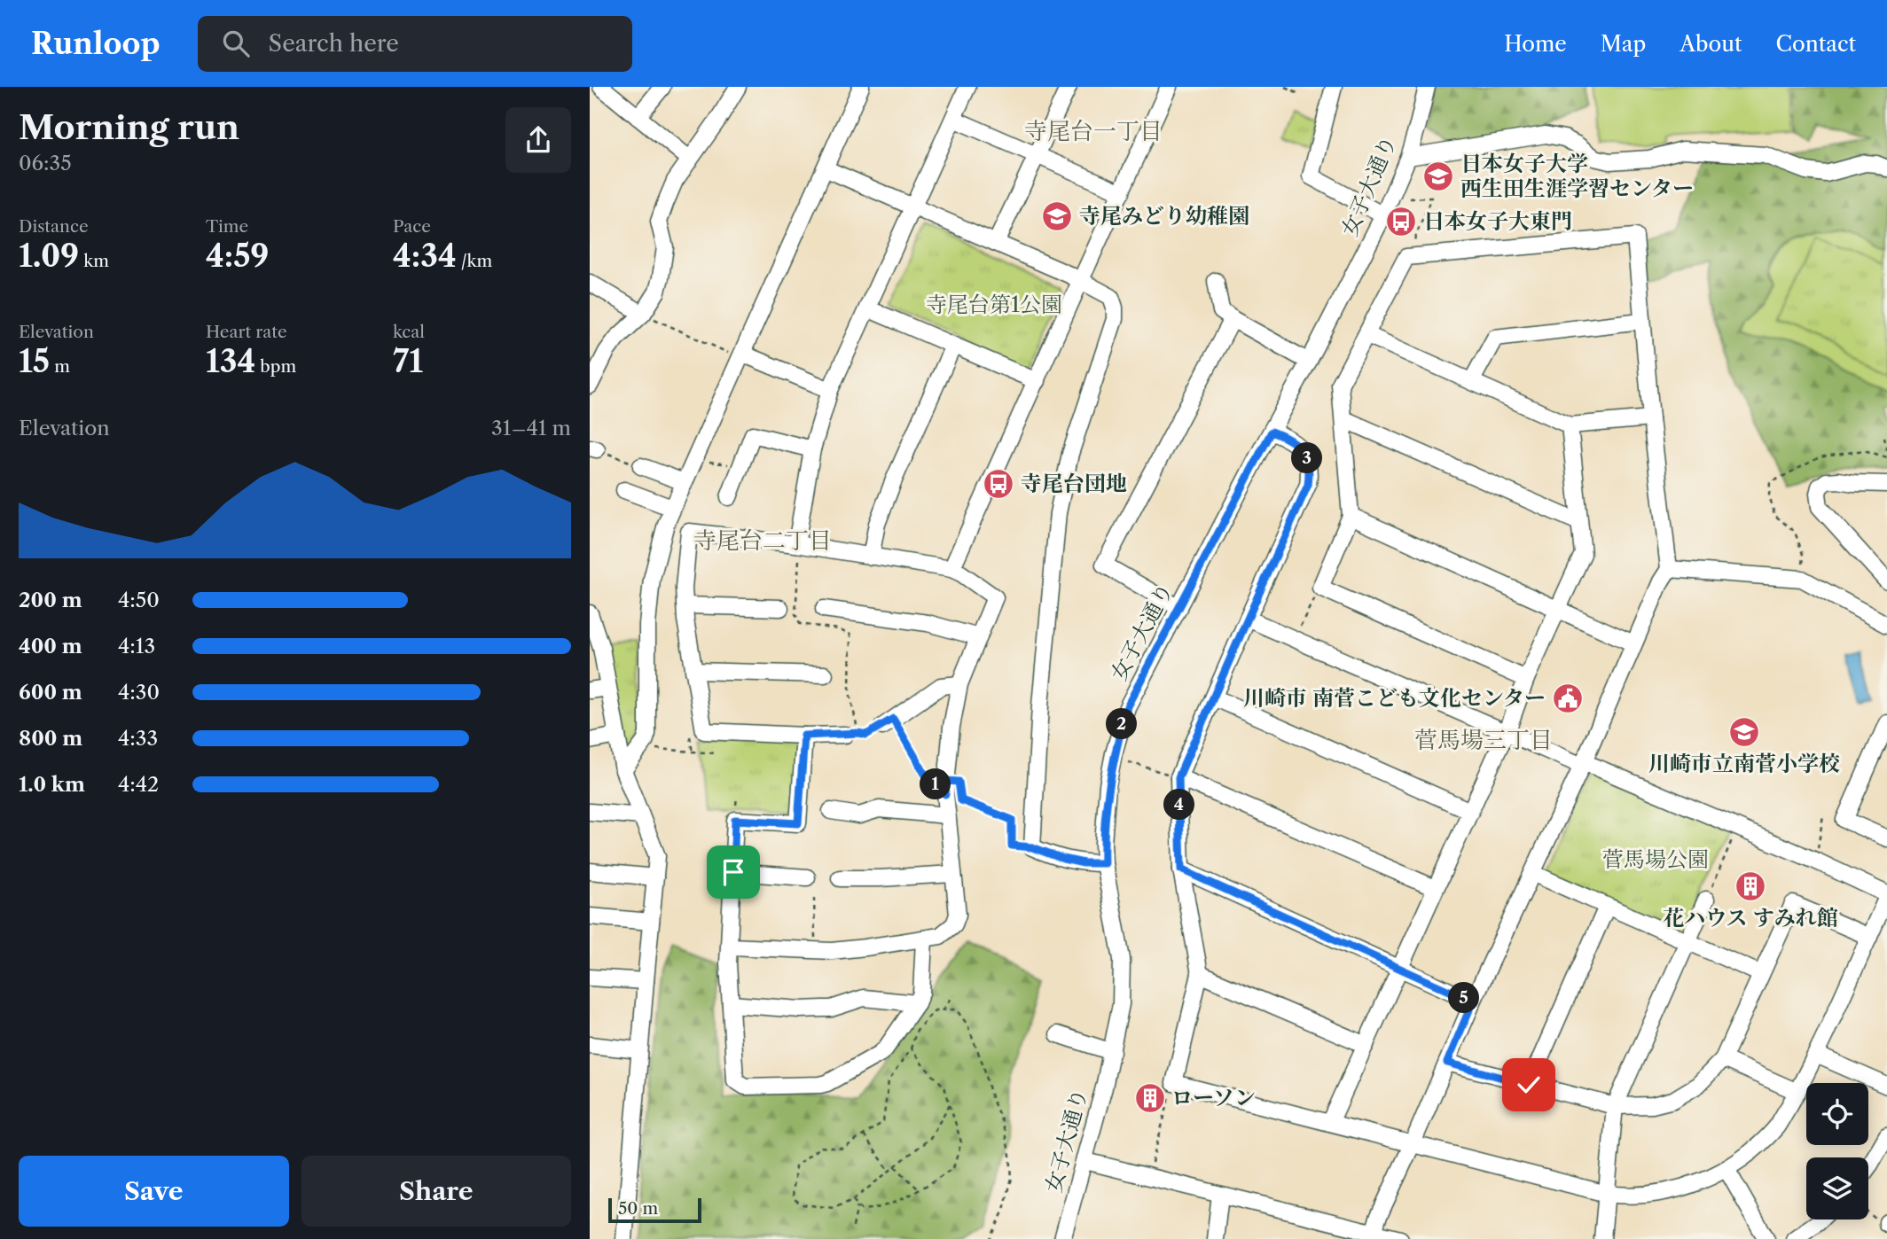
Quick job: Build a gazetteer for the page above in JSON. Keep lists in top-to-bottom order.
{
  "streets": {
    "street": ["女子大通り"]
  },
  "districts": ["寺尾台一丁目", "寺尾台二丁目", "菅馬場三丁目"],
  "parks": ["寺尾台第1公園", "菅馬場公園"],
  "places": {
    "school or university": ["日本女子大学 西生田生涯学習センター", "寺尾みどり幼稚園", "川崎市立南菅小学校"],
    "bus stop": ["日本女子大東門", "寺尾台団地"],
    "public building": ["川崎市 南菅こども文化センター"],
    "building": ["花ハウス すみれ館", "ローソン"]
  },
  "scale_bar": "50 m",
  "page": {
    "header": "Runloop",
    "search": "Search here",
    "nav": [
      "Home",
      "Map",
      "About",
      "Contact"
    ],
    "heading": ["Morning run", "06:35"],
    "stats": [
      ["Distance", "1.09 km"],
      ["Time", "4:59"],
      ["Pace", "4:34 /km"],
      ["Elevation", "15 m"],
      ["Heart rate", "134 bpm"],
      ["kcal", "71"]
    ],
    "chart": ["Elevation", "31–41 m"],
    "pins": [
      "3",
      "2",
      "1",
      "4",
      "5"
    ],
    "list": [
      {
        "name": "200 m",
        "note": "4:50"
      },
      {
        "name": "400 m",
        "note": "4:13"
      },
      {
        "name": "600 m",
        "note": "4:30"
      },
      {
        "name": "800 m",
        "note": "4:33"
      },
      {
        "name": "1.0 km",
        "note": "4:42"
      }
    ],
    "buttons": ["Save", "Share"],
    "scale": "50 m"
  }
}
